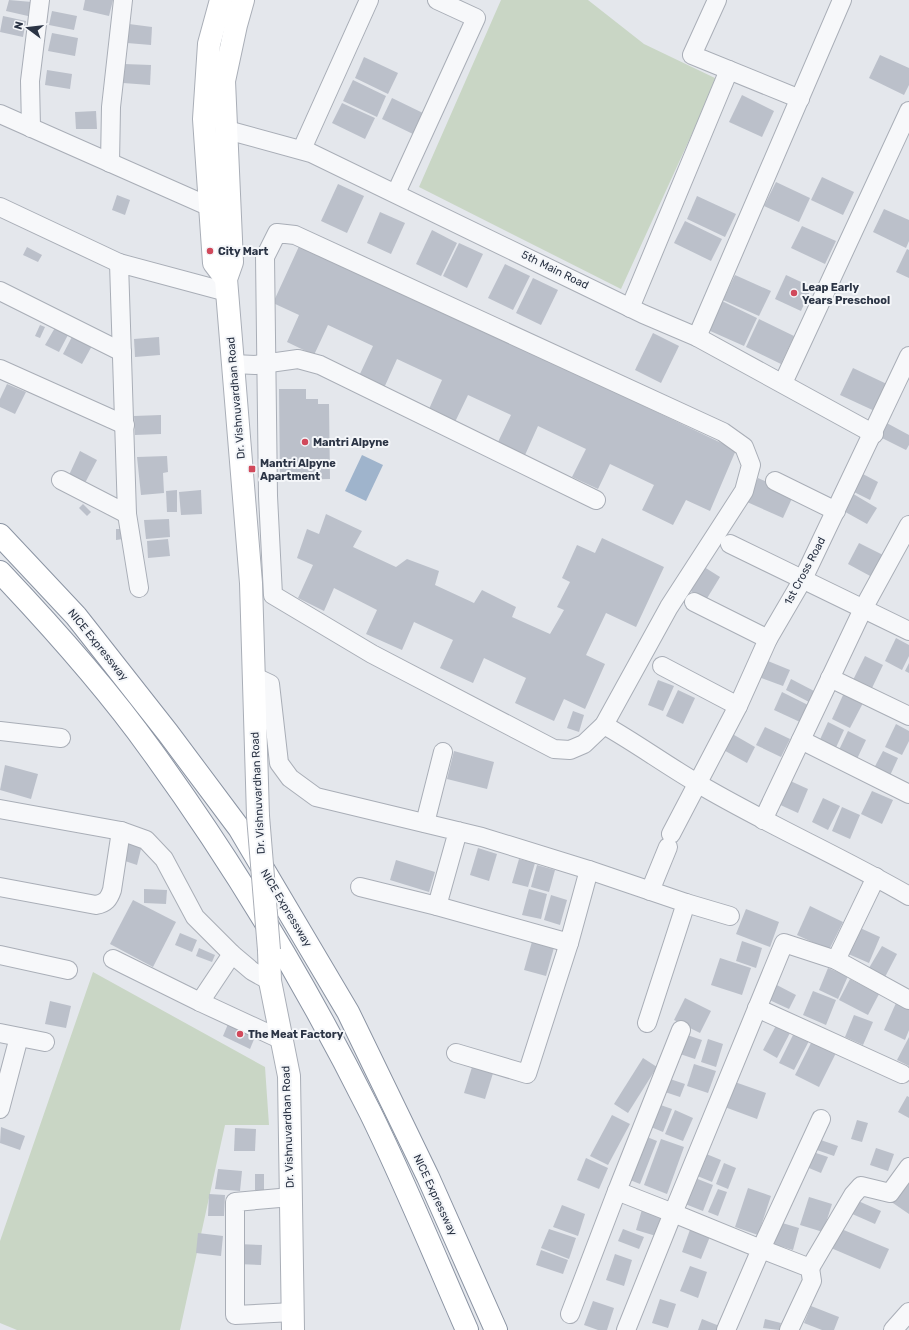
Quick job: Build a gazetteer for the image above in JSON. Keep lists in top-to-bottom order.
{
  "streets": {
    "main road": ["Dr. Vishnuvardhan Road", "NICE Expressway"],
    "street": ["5th Main Road", "1st Cross Road"]
  },
  "crossings": [
    ["5th Main Road", "Dr. Vishnuvardhan Road"],
    ["5th Main Road", "1st Cross Road"]
  ],
  "places": {
    "other": [
      "City Mart",
      "Leap Early Years Preschool",
      "Mantri Alpyne",
      "The Meat Factory"
    ],
    "transit": ["Mantri Alpyne Apartment"]
  },
  "north": "left"
}
